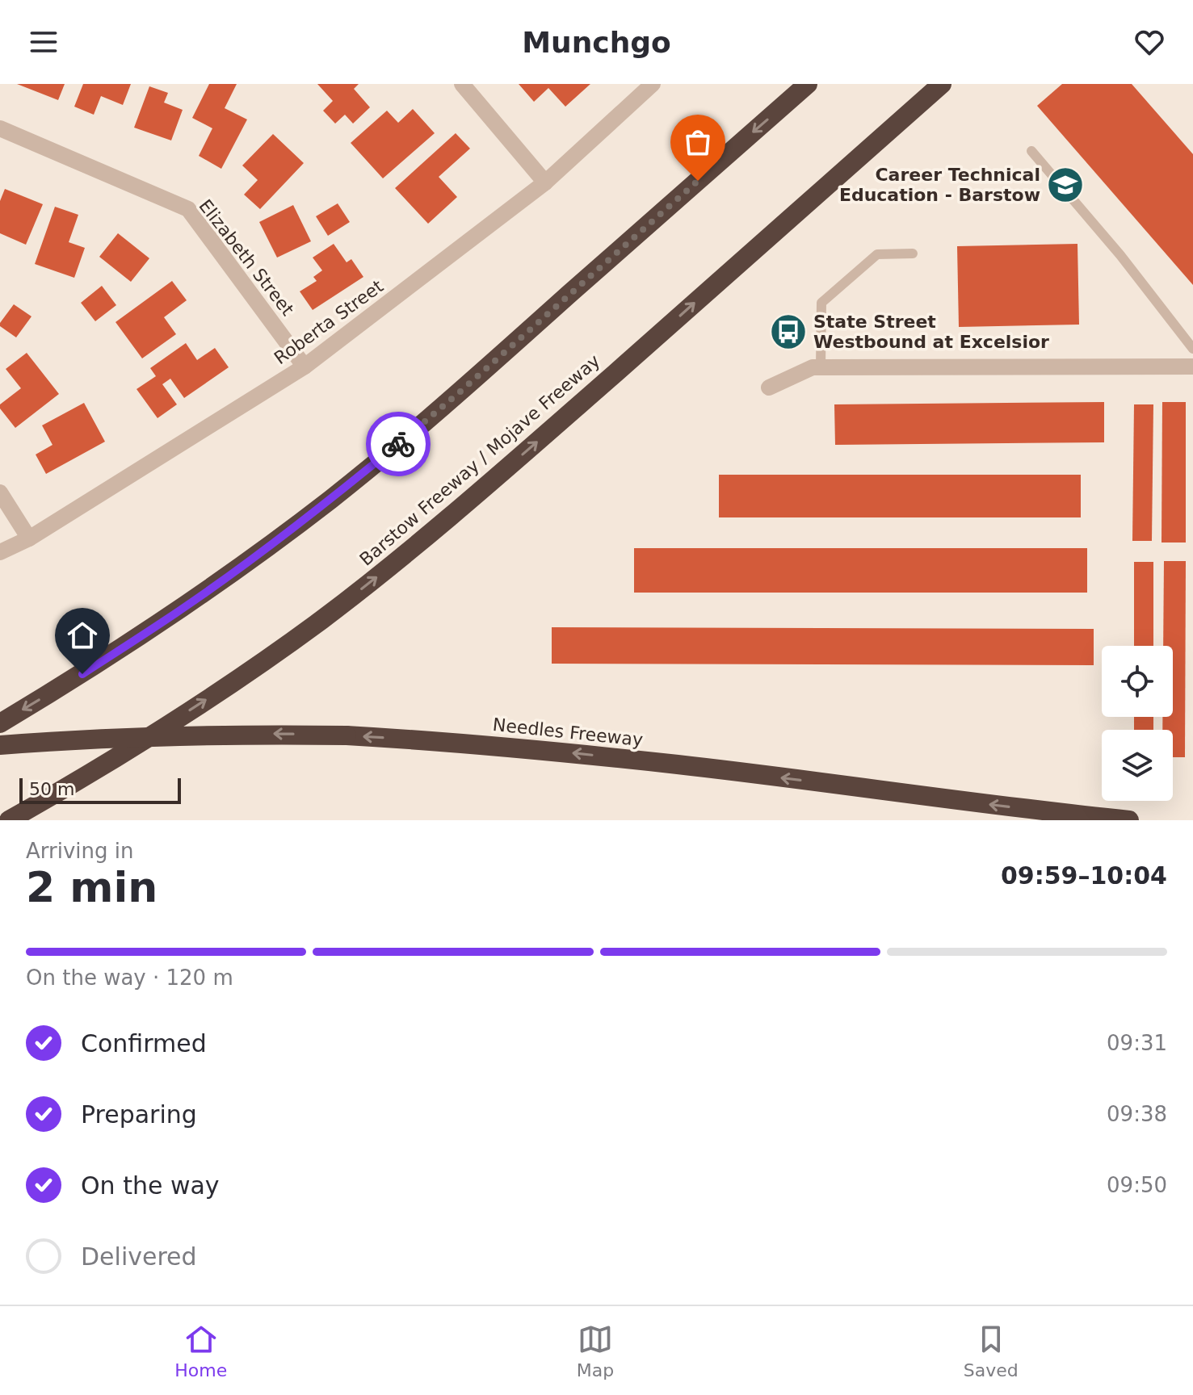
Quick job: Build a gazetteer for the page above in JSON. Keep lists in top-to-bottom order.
{
  "streets": {
    "highway": ["Barstow Freeway / Mojave Freeway", "Needles Freeway"],
    "street": ["Elizabeth Street", "Roberta Street"]
  },
  "crossings": [
    ["Elizabeth Street", "Roberta Street"]
  ],
  "one_way": ["Needles Freeway"],
  "places": {
    "school or university": ["Career Technical Education - Barstow"],
    "bus stop": ["State Street Westbound at Excelsior"]
  },
  "scale_bar": "50 m",
  "page": {
    "header": "Munchgo",
    "scale": "50 m",
    "heading": ["2 min", "Arriving in", "09:59–10:04"],
    "bar": "On the way · 120 m",
    "list": [
      ["Confirmed", "09:31"],
      ["Preparing", "09:38"],
      ["On the way", "09:50"],
      "Delivered"
    ],
    "tabs": ["Home", "Map", "Saved"]
  }
}
